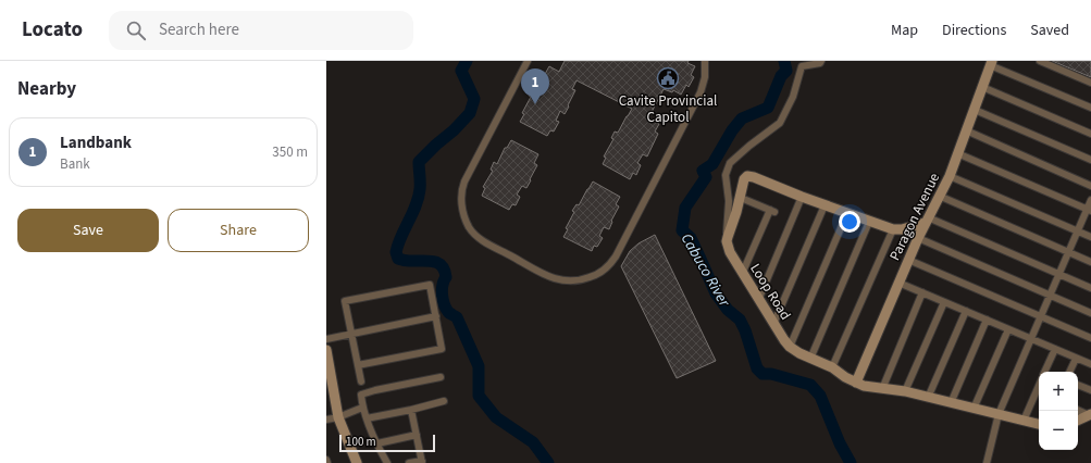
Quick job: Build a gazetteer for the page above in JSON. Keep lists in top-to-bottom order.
{
  "streets": {
    "street": ["Paragon Avenue", "Loop Road"]
  },
  "crossings": [
    ["Paragon Avenue", "Loop Road"]
  ],
  "water": ["Cabuco River"],
  "places": {
    "public building": ["Cavite Provincial Capitol"]
  },
  "scale_bar": "100 m",
  "page": {
    "header": "Locato",
    "search": "Search here",
    "nav": ["Map", "Directions", "Saved"],
    "heading": "Nearby",
    "pins": "1",
    "list": [
      {
        "mark": "1",
        "name": "Landbank",
        "note": "Bank",
        "value": "350 m"
      }
    ],
    "buttons": ["Save", "Share"],
    "map_buttons": ["+", "−"],
    "scale": "100 m"
  }
}
